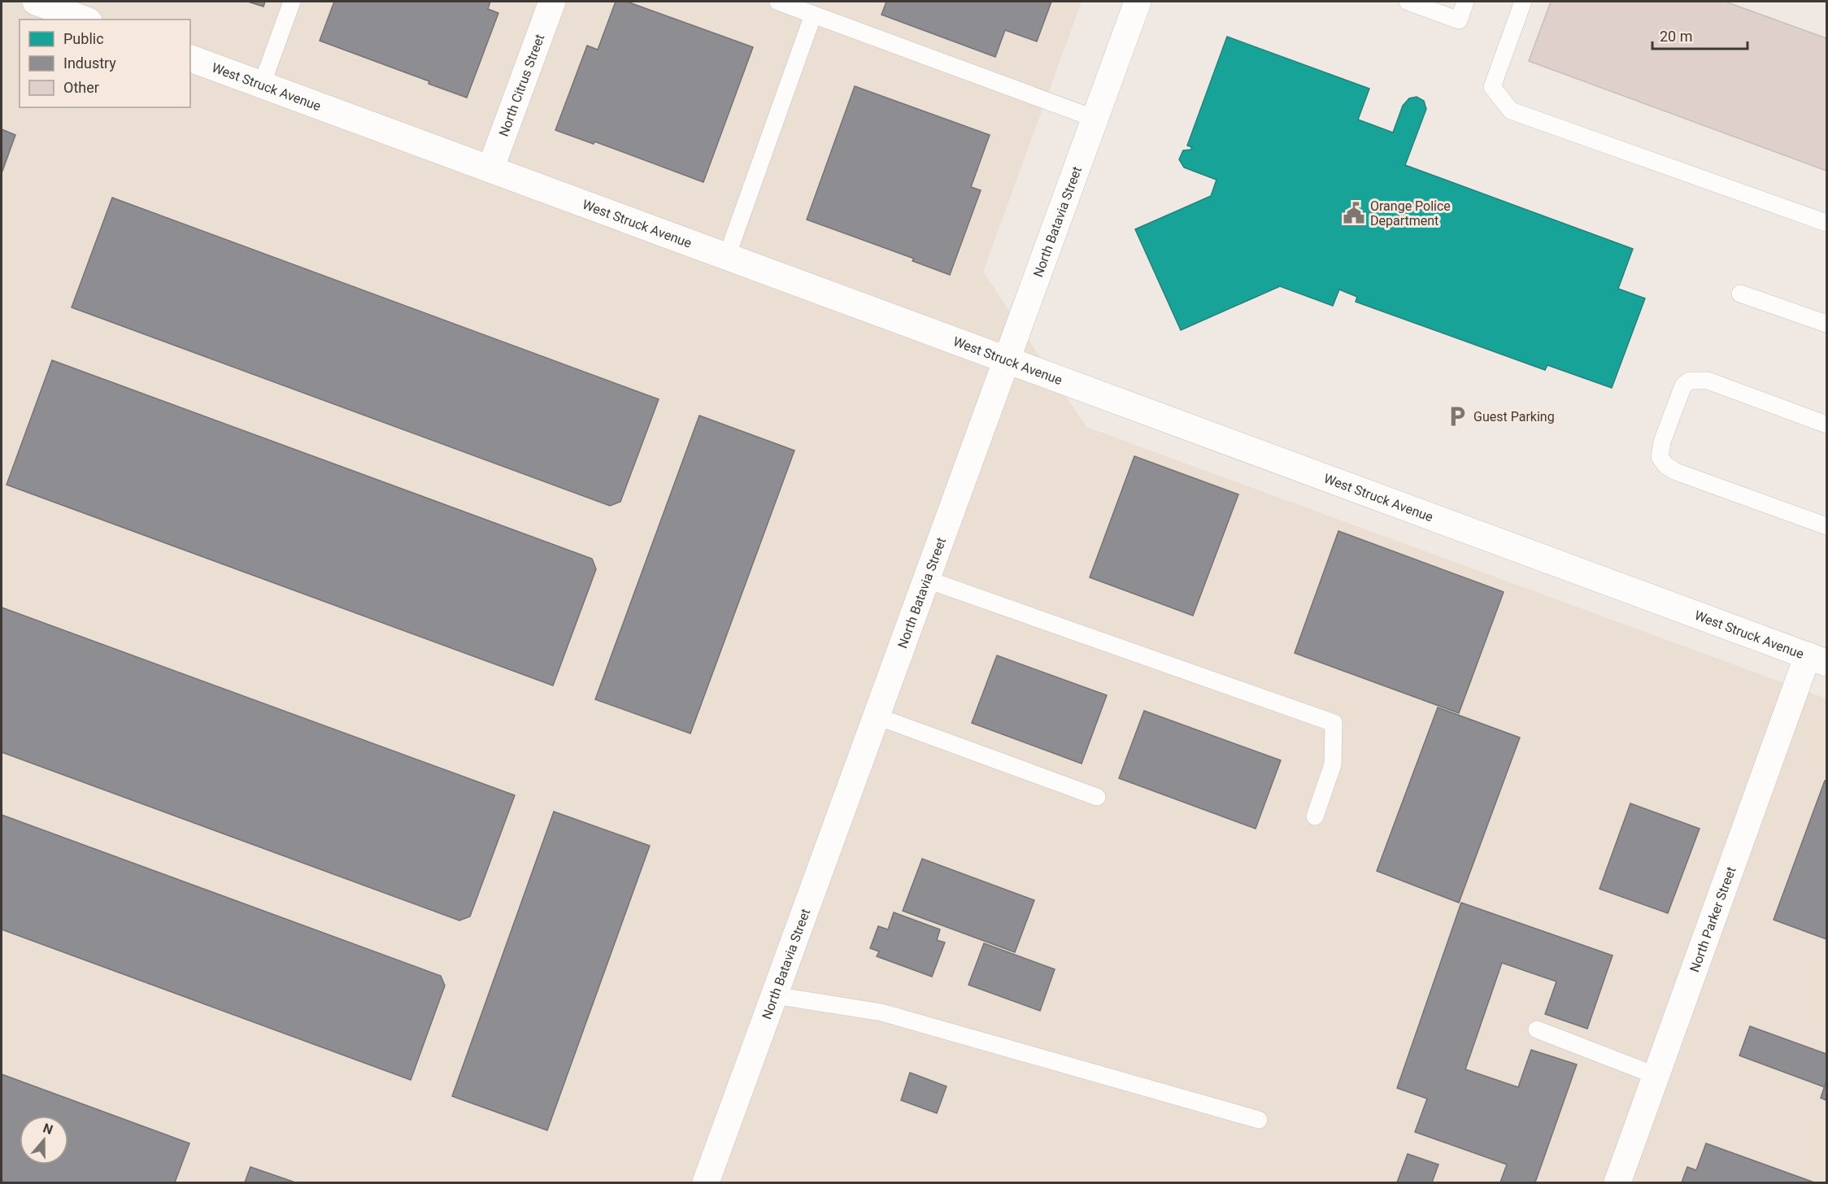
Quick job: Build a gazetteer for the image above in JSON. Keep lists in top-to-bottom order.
{
  "streets": {
    "street": [
      "North Citrus Street",
      "West Struck Avenue",
      "North Batavia Street",
      "North Parker Street"
    ]
  },
  "crossings": [
    ["North Citrus Street", "West Struck Avenue"],
    ["West Struck Avenue", "North Batavia Street"],
    ["West Struck Avenue", "North Parker Street"]
  ],
  "places": {
    "public building": ["Orange Police Department"],
    "parking": ["Guest Parking"]
  },
  "legend": ["Public", "Industry", "Other"],
  "scale_bar": "20 m",
  "north": "top"
}
